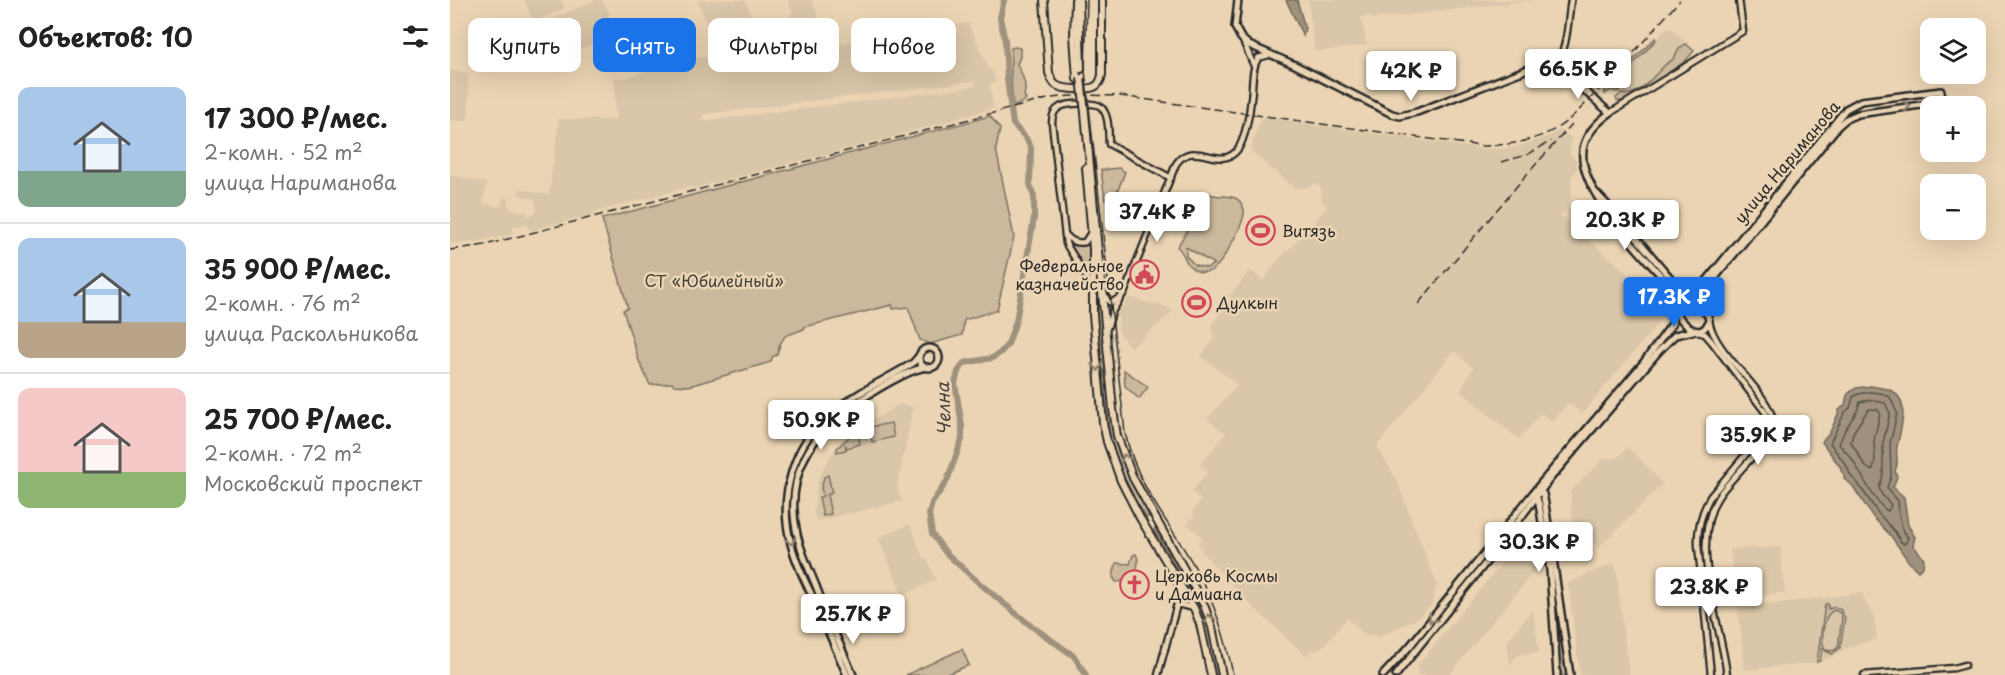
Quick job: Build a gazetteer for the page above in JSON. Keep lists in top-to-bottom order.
{
  "streets": {
    "main road": ["улица Нариманова"]
  },
  "water": ["Челна"],
  "parks": ["СТ «Юбилейный»"],
  "places": {
    "sports": ["Витязь", "Дулкын"],
    "public building": ["Федеральное казначейство"],
    "church": ["Церковь Космы и Дамиана"]
  },
  "page": {
    "heading": "Объектов: 10",
    "map_buttons": ["+", "−"],
    "chip": [
      "Купить",
      "Снять",
      "Фильтры",
      "Новое"
    ],
    "price": [
      "66.5K ₽",
      "42K ₽",
      "37.4K ₽",
      "20.3K ₽",
      "17.3K ₽",
      "50.9K ₽",
      "35.9K ₽",
      "30.3K ₽",
      "23.8K ₽",
      "25.7K ₽"
    ],
    "list": [
      {
        "name": "17 300 ₽/мес.",
        "note": "2-комн. · 52 m² · улица Нариманова"
      },
      {
        "name": "35 900 ₽/мес.",
        "note": "2-комн. · 76 m² · улица Раскольникова"
      },
      {
        "name": "25 700 ₽/мес.",
        "note": "2-комн. · 72 m² · Московский проспект"
      }
    ]
  }
}
